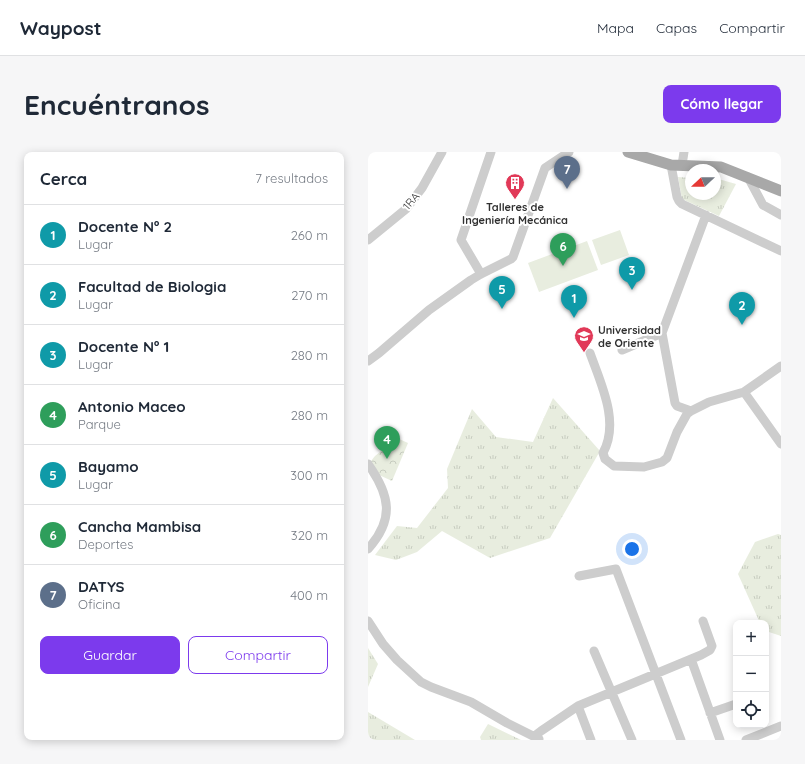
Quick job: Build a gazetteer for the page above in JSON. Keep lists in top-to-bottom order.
{
  "streets": {
    "street": ["1RA"]
  },
  "places": {
    "building": ["Talleres de Ingeniería Mecánica"],
    "school or university": ["Universidad de Oriente"]
  },
  "north": "left",
  "page": {
    "header": "Waypost",
    "nav": ["Mapa", "Capas", "Compartir"],
    "buttons": [
      "Cómo llegar",
      ["Guardar", "Compartir"]
    ],
    "title": "Encuéntranos",
    "heading": ["Cerca", "7 resultados"],
    "pins": [
      "7",
      "6",
      "3",
      "5",
      "1",
      "2",
      "4"
    ],
    "list": [
      {
        "mark": "1",
        "name": "Docente Nº 2",
        "note": "Lugar",
        "value": "260 m"
      },
      {
        "mark": "2",
        "name": "Facultad de Biologia",
        "note": "Lugar",
        "value": "270 m"
      },
      {
        "mark": "3",
        "name": "Docente Nº 1",
        "note": "Lugar",
        "value": "280 m"
      },
      {
        "mark": "4",
        "name": "Antonio Maceo",
        "note": "Parque",
        "value": "280 m"
      },
      {
        "mark": "5",
        "name": "Bayamo",
        "note": "Lugar",
        "value": "300 m"
      },
      {
        "mark": "6",
        "name": "Cancha Mambisa",
        "note": "Deportes",
        "value": "320 m"
      },
      {
        "mark": "7",
        "name": "DATYS",
        "note": "Oficina",
        "value": "400 m"
      }
    ],
    "map_buttons": ["+", "−"]
  }
}
